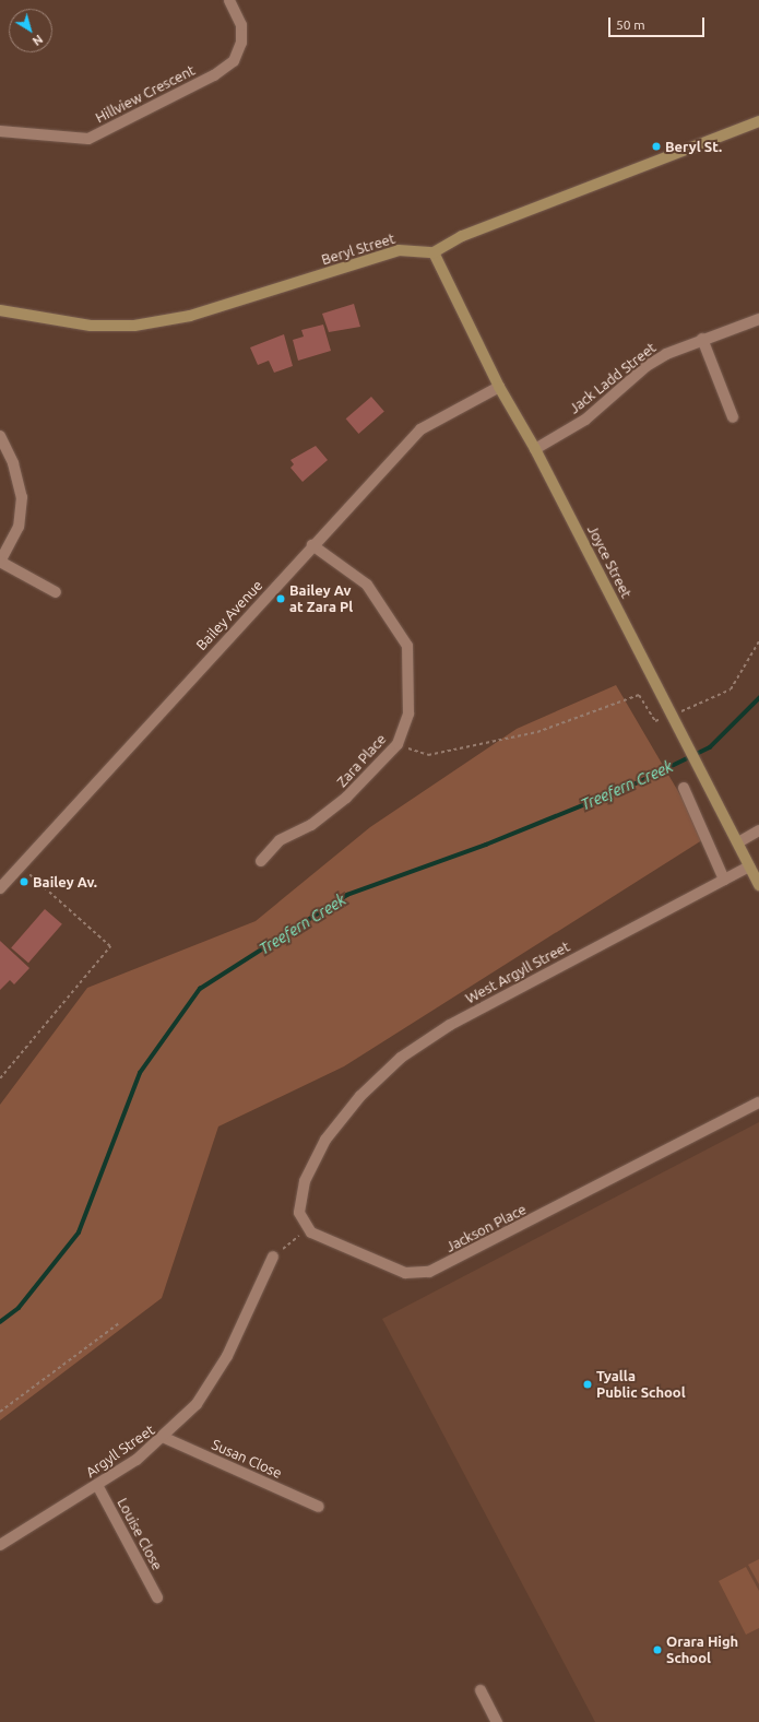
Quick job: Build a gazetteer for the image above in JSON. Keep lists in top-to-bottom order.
{
  "streets": {
    "main road": ["Beryl Street", "Joyce Street"],
    "street": [
      "Hillview Crescent",
      "Jack Ladd Street",
      "Bailey Avenue",
      "Zara Place",
      "West Argyll Street",
      "Jackson Place",
      "Argyll Street",
      "Susan Close",
      "Louise Close"
    ]
  },
  "crossings": [
    ["Beryl Street", "Joyce Street"],
    ["Jack Ladd Street", "Joyce Street"],
    ["Joyce Street", "Bailey Avenue"],
    ["Joyce Street", "West Argyll Street"],
    ["Bailey Avenue", "Zara Place"],
    ["West Argyll Street", "Jackson Place"],
    ["Argyll Street", "Susan Close"],
    ["Argyll Street", "Louise Close"]
  ],
  "water": ["Treefern Creek"],
  "places": [
    "Beryl St.",
    "Bailey Av at Zara Pl",
    "Bailey Av.",
    "Tyalla Public School",
    "Orara High School"
  ],
  "scale_bar": "50 m",
  "north": "bottom right"
}
